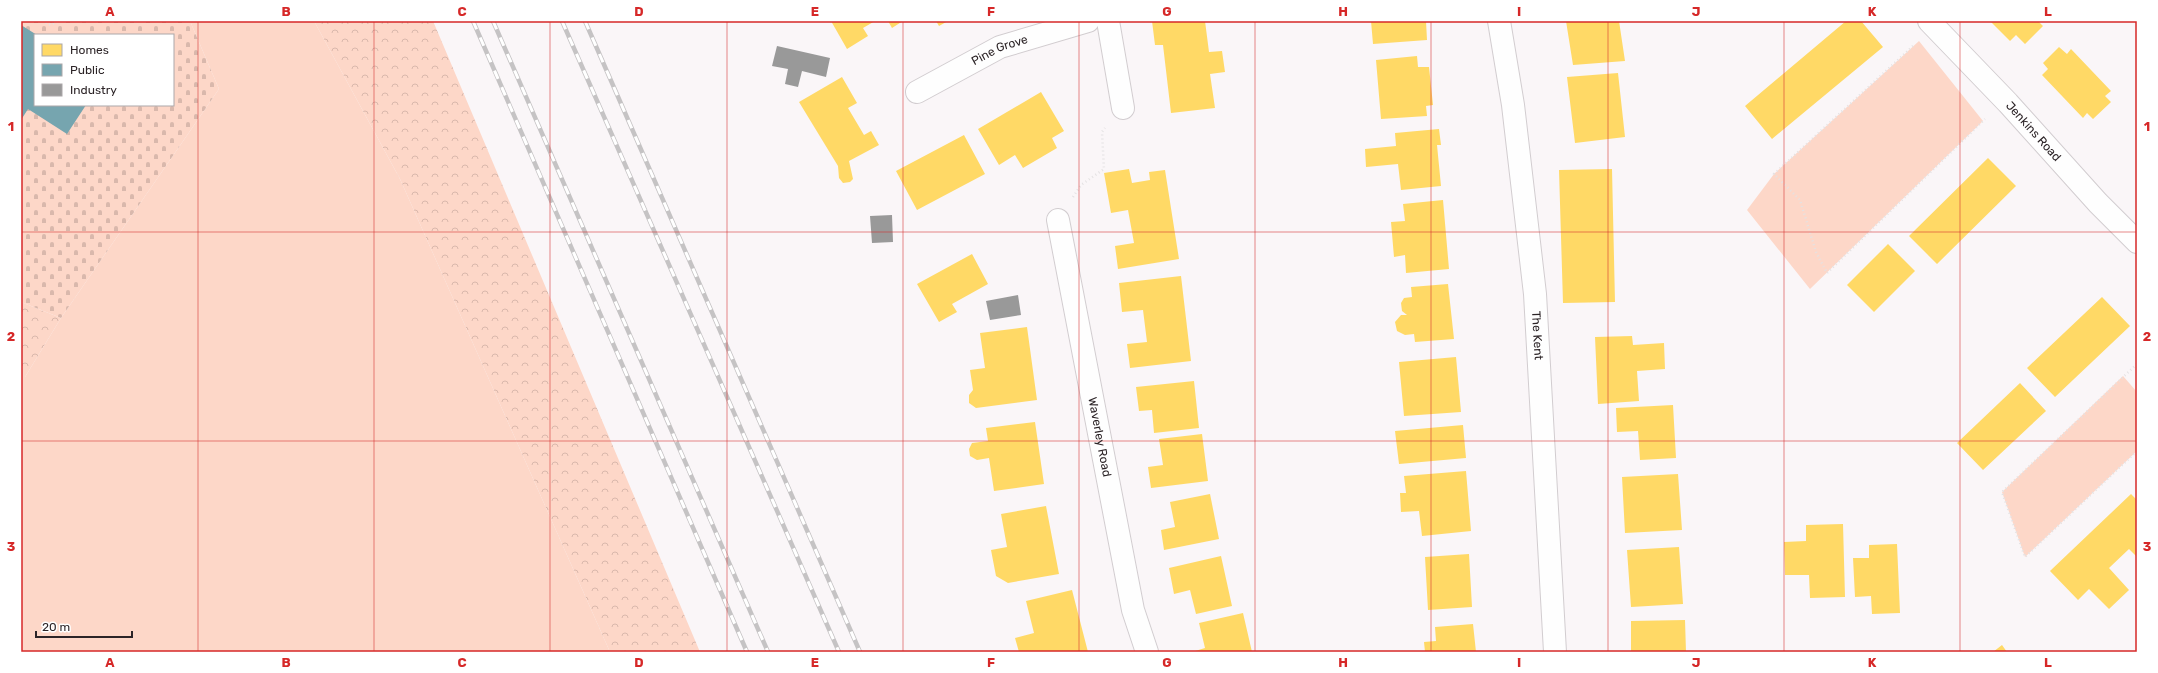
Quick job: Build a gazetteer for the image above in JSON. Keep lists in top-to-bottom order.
{
  "streets": {
    "street": [
      "Pine Grove",
      "Jenkins Road",
      "The Kent",
      "Waverley Road"
    ]
  },
  "legend": ["Homes", "Public", "Industry"],
  "scale_bar": "20 m",
  "grid": {
    "columns": [
      "A",
      "B",
      "C",
      "D",
      "E",
      "F",
      "G",
      "H",
      "I",
      "J",
      "K",
      "L"
    ],
    "rows": ["1", "2", "3"]
  }
}
